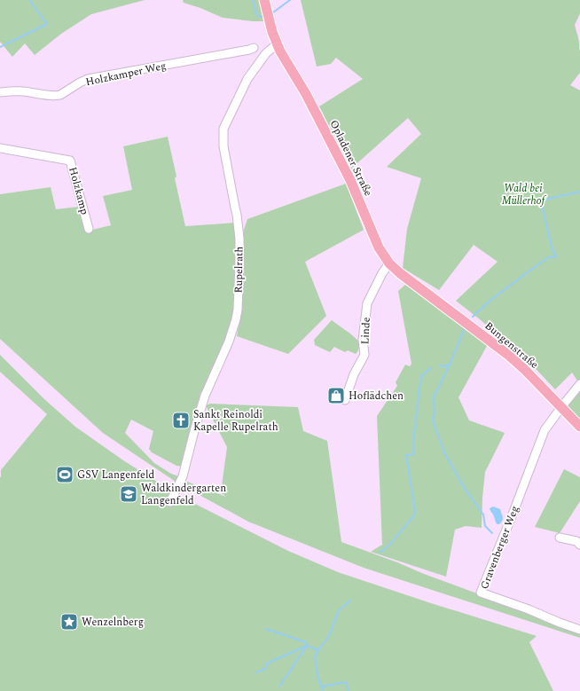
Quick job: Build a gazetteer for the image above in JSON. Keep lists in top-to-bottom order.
{
  "streets": {
    "main road": ["Opladener Straße", "Bungenstraße"],
    "street": [
      "Holzkamper Weg",
      "Holzkamp",
      "Rupelrath",
      "Linde",
      "Gravenberger Weg"
    ]
  },
  "crossings": [
    ["Opladener Straße", "Rupelrath"],
    ["Opladener Straße", "Linde"],
    ["Opladener Straße", "Bungenstraße"],
    ["Bungenstraße", "Gravenberger Weg"]
  ],
  "parks": ["Wald bei Müllerhof"],
  "places": {
    "shop": ["Hoflädchen"],
    "church": ["Sankt Reinoldi Kapelle Rupelrath"],
    "sports": ["GSV Langenfeld"],
    "school or university": ["Waldkindergarten Langenfeld"],
    "place": ["Wenzelnberg"]
  }
}
